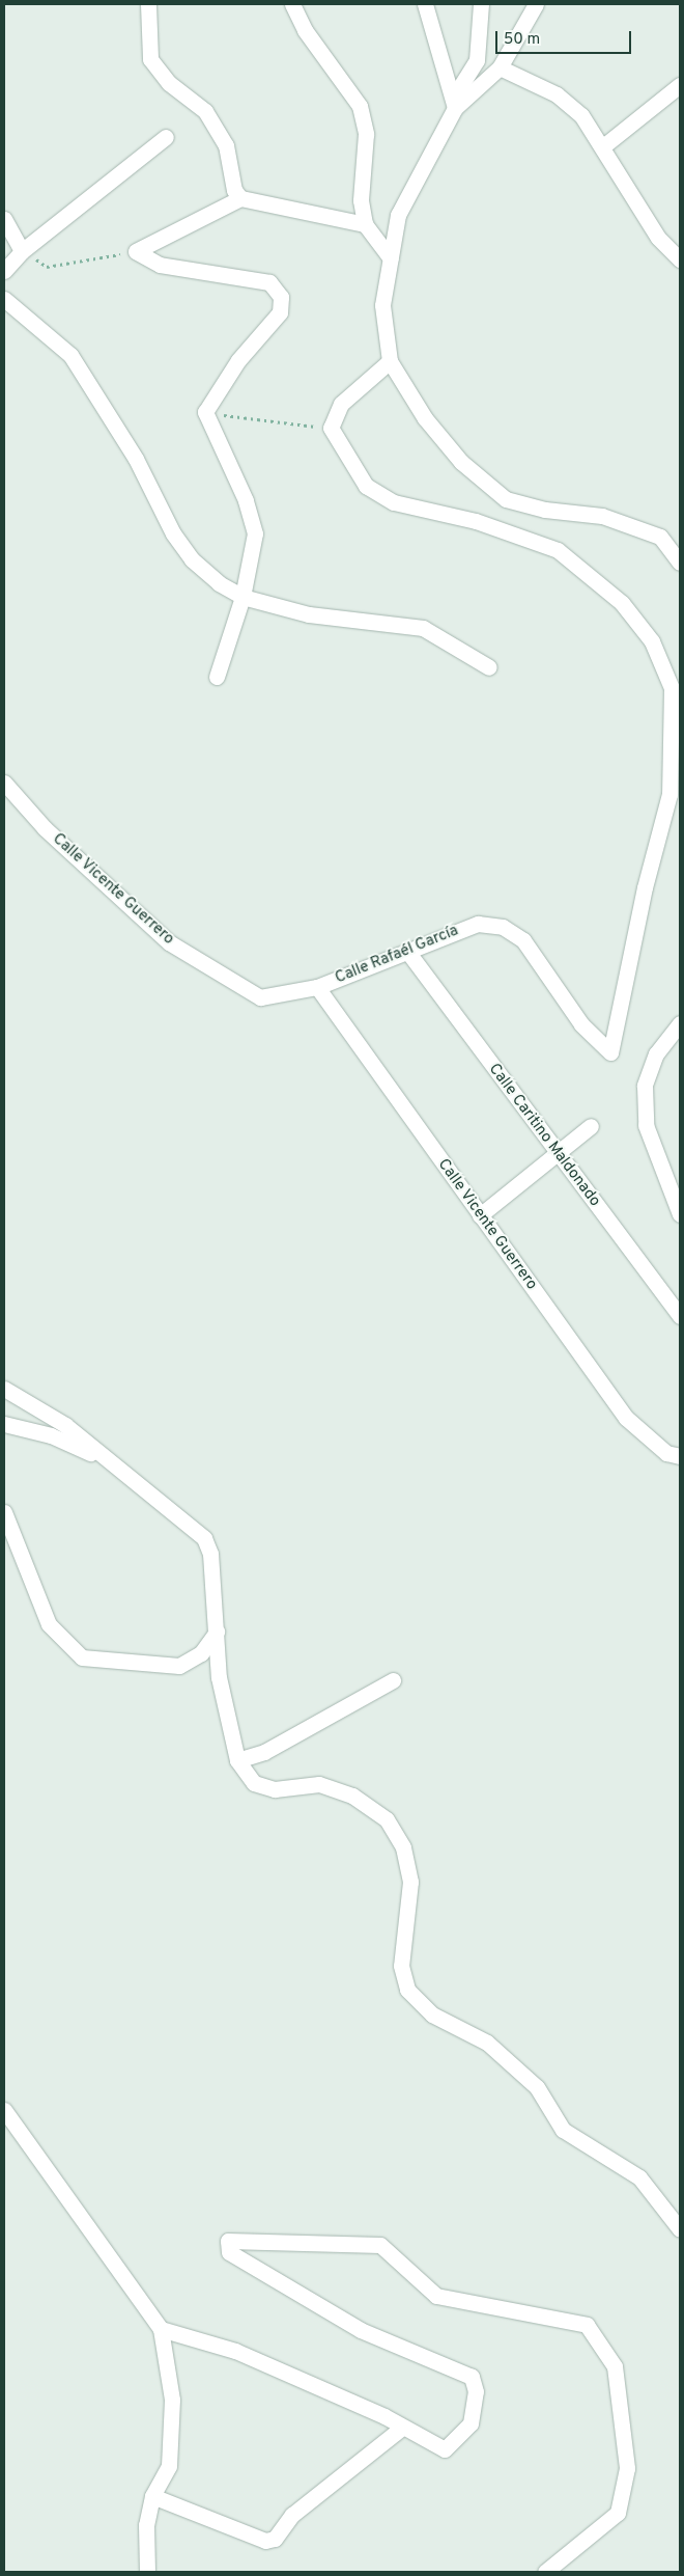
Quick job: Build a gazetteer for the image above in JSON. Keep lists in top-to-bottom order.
{
  "streets": {
    "street": ["Calle Vicente Guerrero", "Calle Rafaél García", "Calle Caritino Maldonado"]
  },
  "crossings": [
    ["Calle Vicente Guerrero", "Calle Rafaél García"],
    ["Calle Rafaél García", "Calle Caritino Maldonado"]
  ],
  "scale_bar": "50 m"
}
